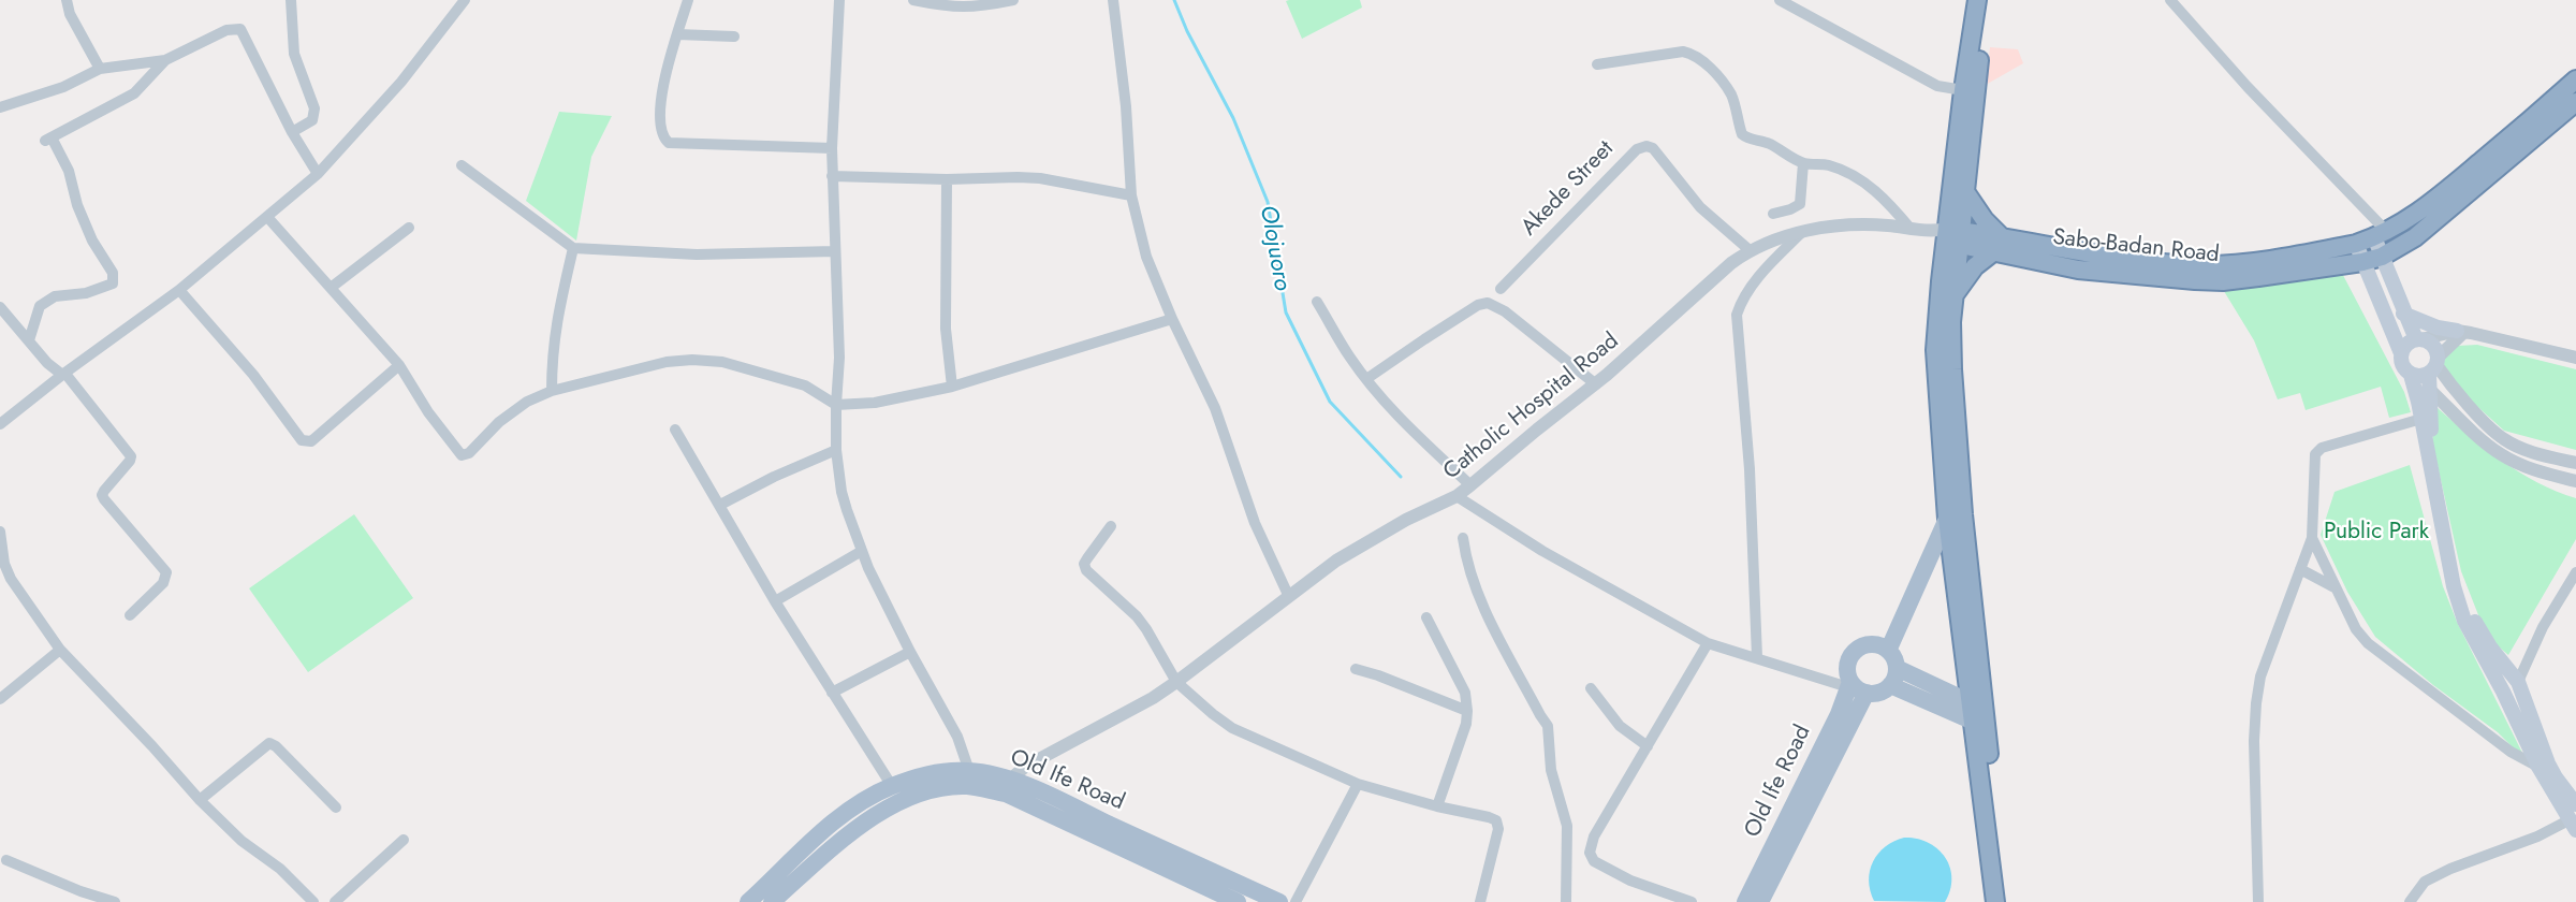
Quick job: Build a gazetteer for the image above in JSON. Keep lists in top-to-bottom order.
{
  "streets": {
    "highway": ["Sabo-Badan Road"],
    "main road": ["Old Ife Road"],
    "street": ["Akede Street", "Catholic Hospital Road"]
  },
  "crossings": [
    ["Akede Street", "Catholic Hospital Road"],
    ["Sabo-Badan Road", "Catholic Hospital Road"],
    ["Catholic Hospital Road", "Old Ife Road"]
  ],
  "water": ["Olojuoro"],
  "parks": ["Public Park"]
}
